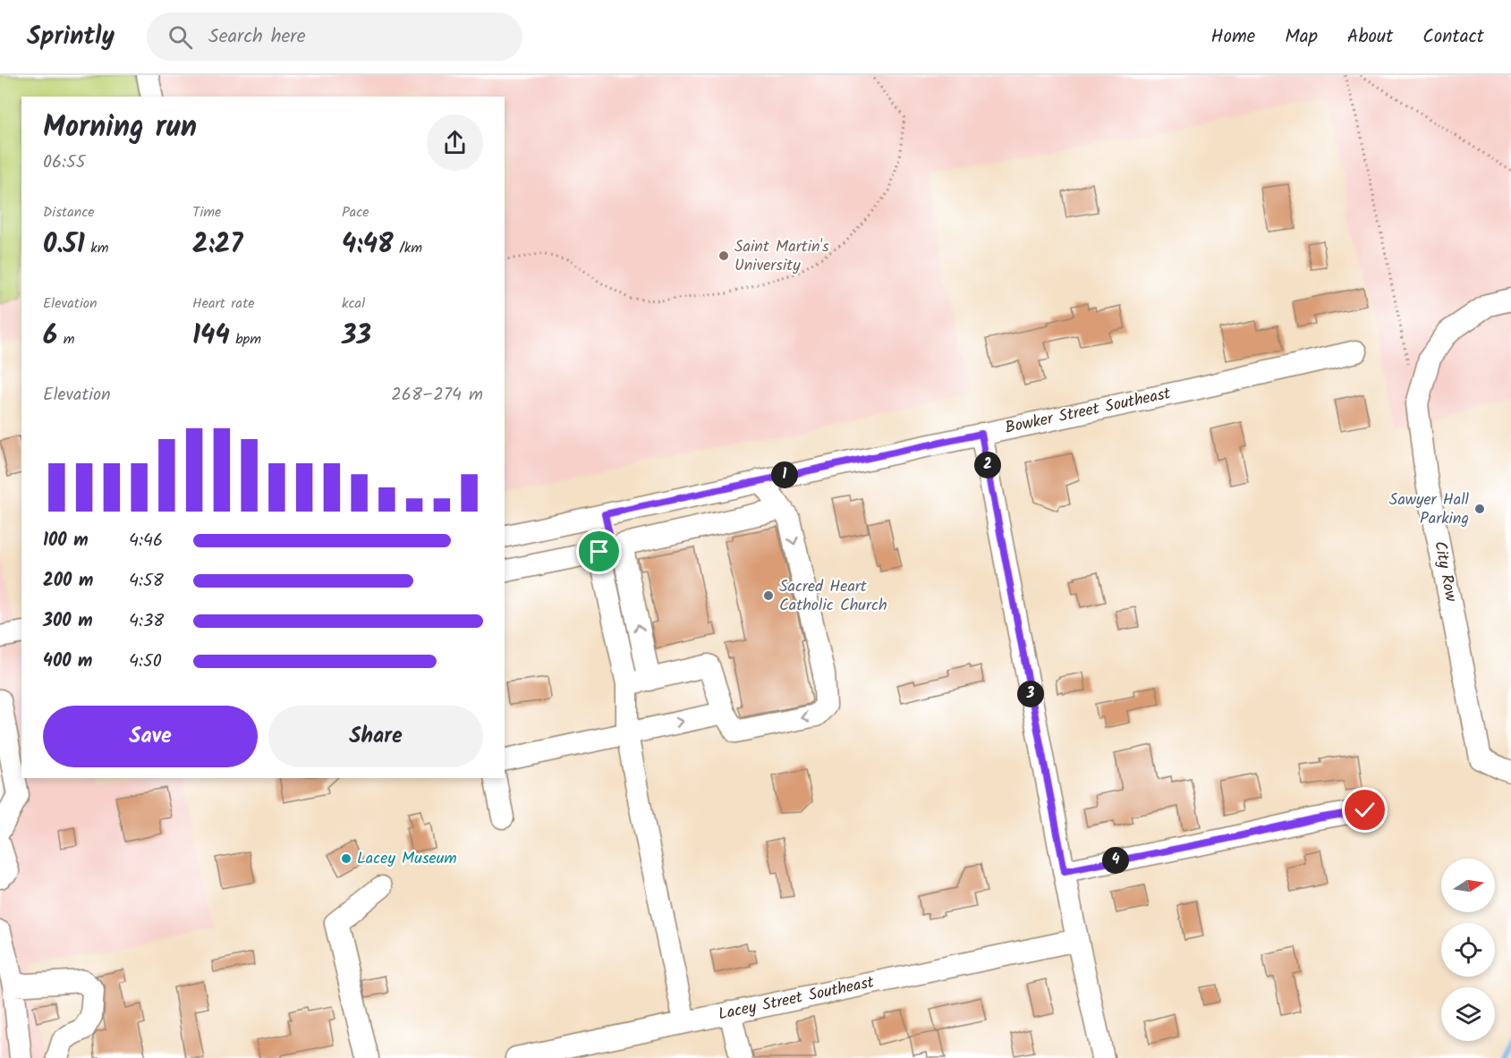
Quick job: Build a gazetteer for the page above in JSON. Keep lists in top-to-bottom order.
{
  "streets": {
    "street": ["Bowker Street Southeast", "City Row", "Lacey Street Southeast"]
  },
  "places": [
    "Saint Martin's University",
    "Sawyer Hall Parking",
    "Sacred Heart Catholic Church",
    "Lacey Museum"
  ],
  "north": "right",
  "page": {
    "header": "Sprintly",
    "search": "Search here",
    "nav": [
      "Home",
      "Map",
      "About",
      "Contact"
    ],
    "heading": ["Morning run", "06:55"],
    "stats": [
      ["Distance", "0.51 km"],
      ["Time", "2:27"],
      ["Pace", "4:48 /km"],
      ["Elevation", "6 m"],
      ["Heart rate", "144 bpm"],
      ["kcal", "33"]
    ],
    "chart": ["Elevation", "268–274 m"],
    "pins": [
      "2",
      "1",
      "3",
      "4"
    ],
    "list": [
      {
        "name": "100 m",
        "note": "4:46"
      },
      {
        "name": "200 m",
        "note": "4:58"
      },
      {
        "name": "300 m",
        "note": "4:38"
      },
      {
        "name": "400 m",
        "note": "4:50"
      }
    ],
    "buttons": ["Save", "Share"]
  }
}
